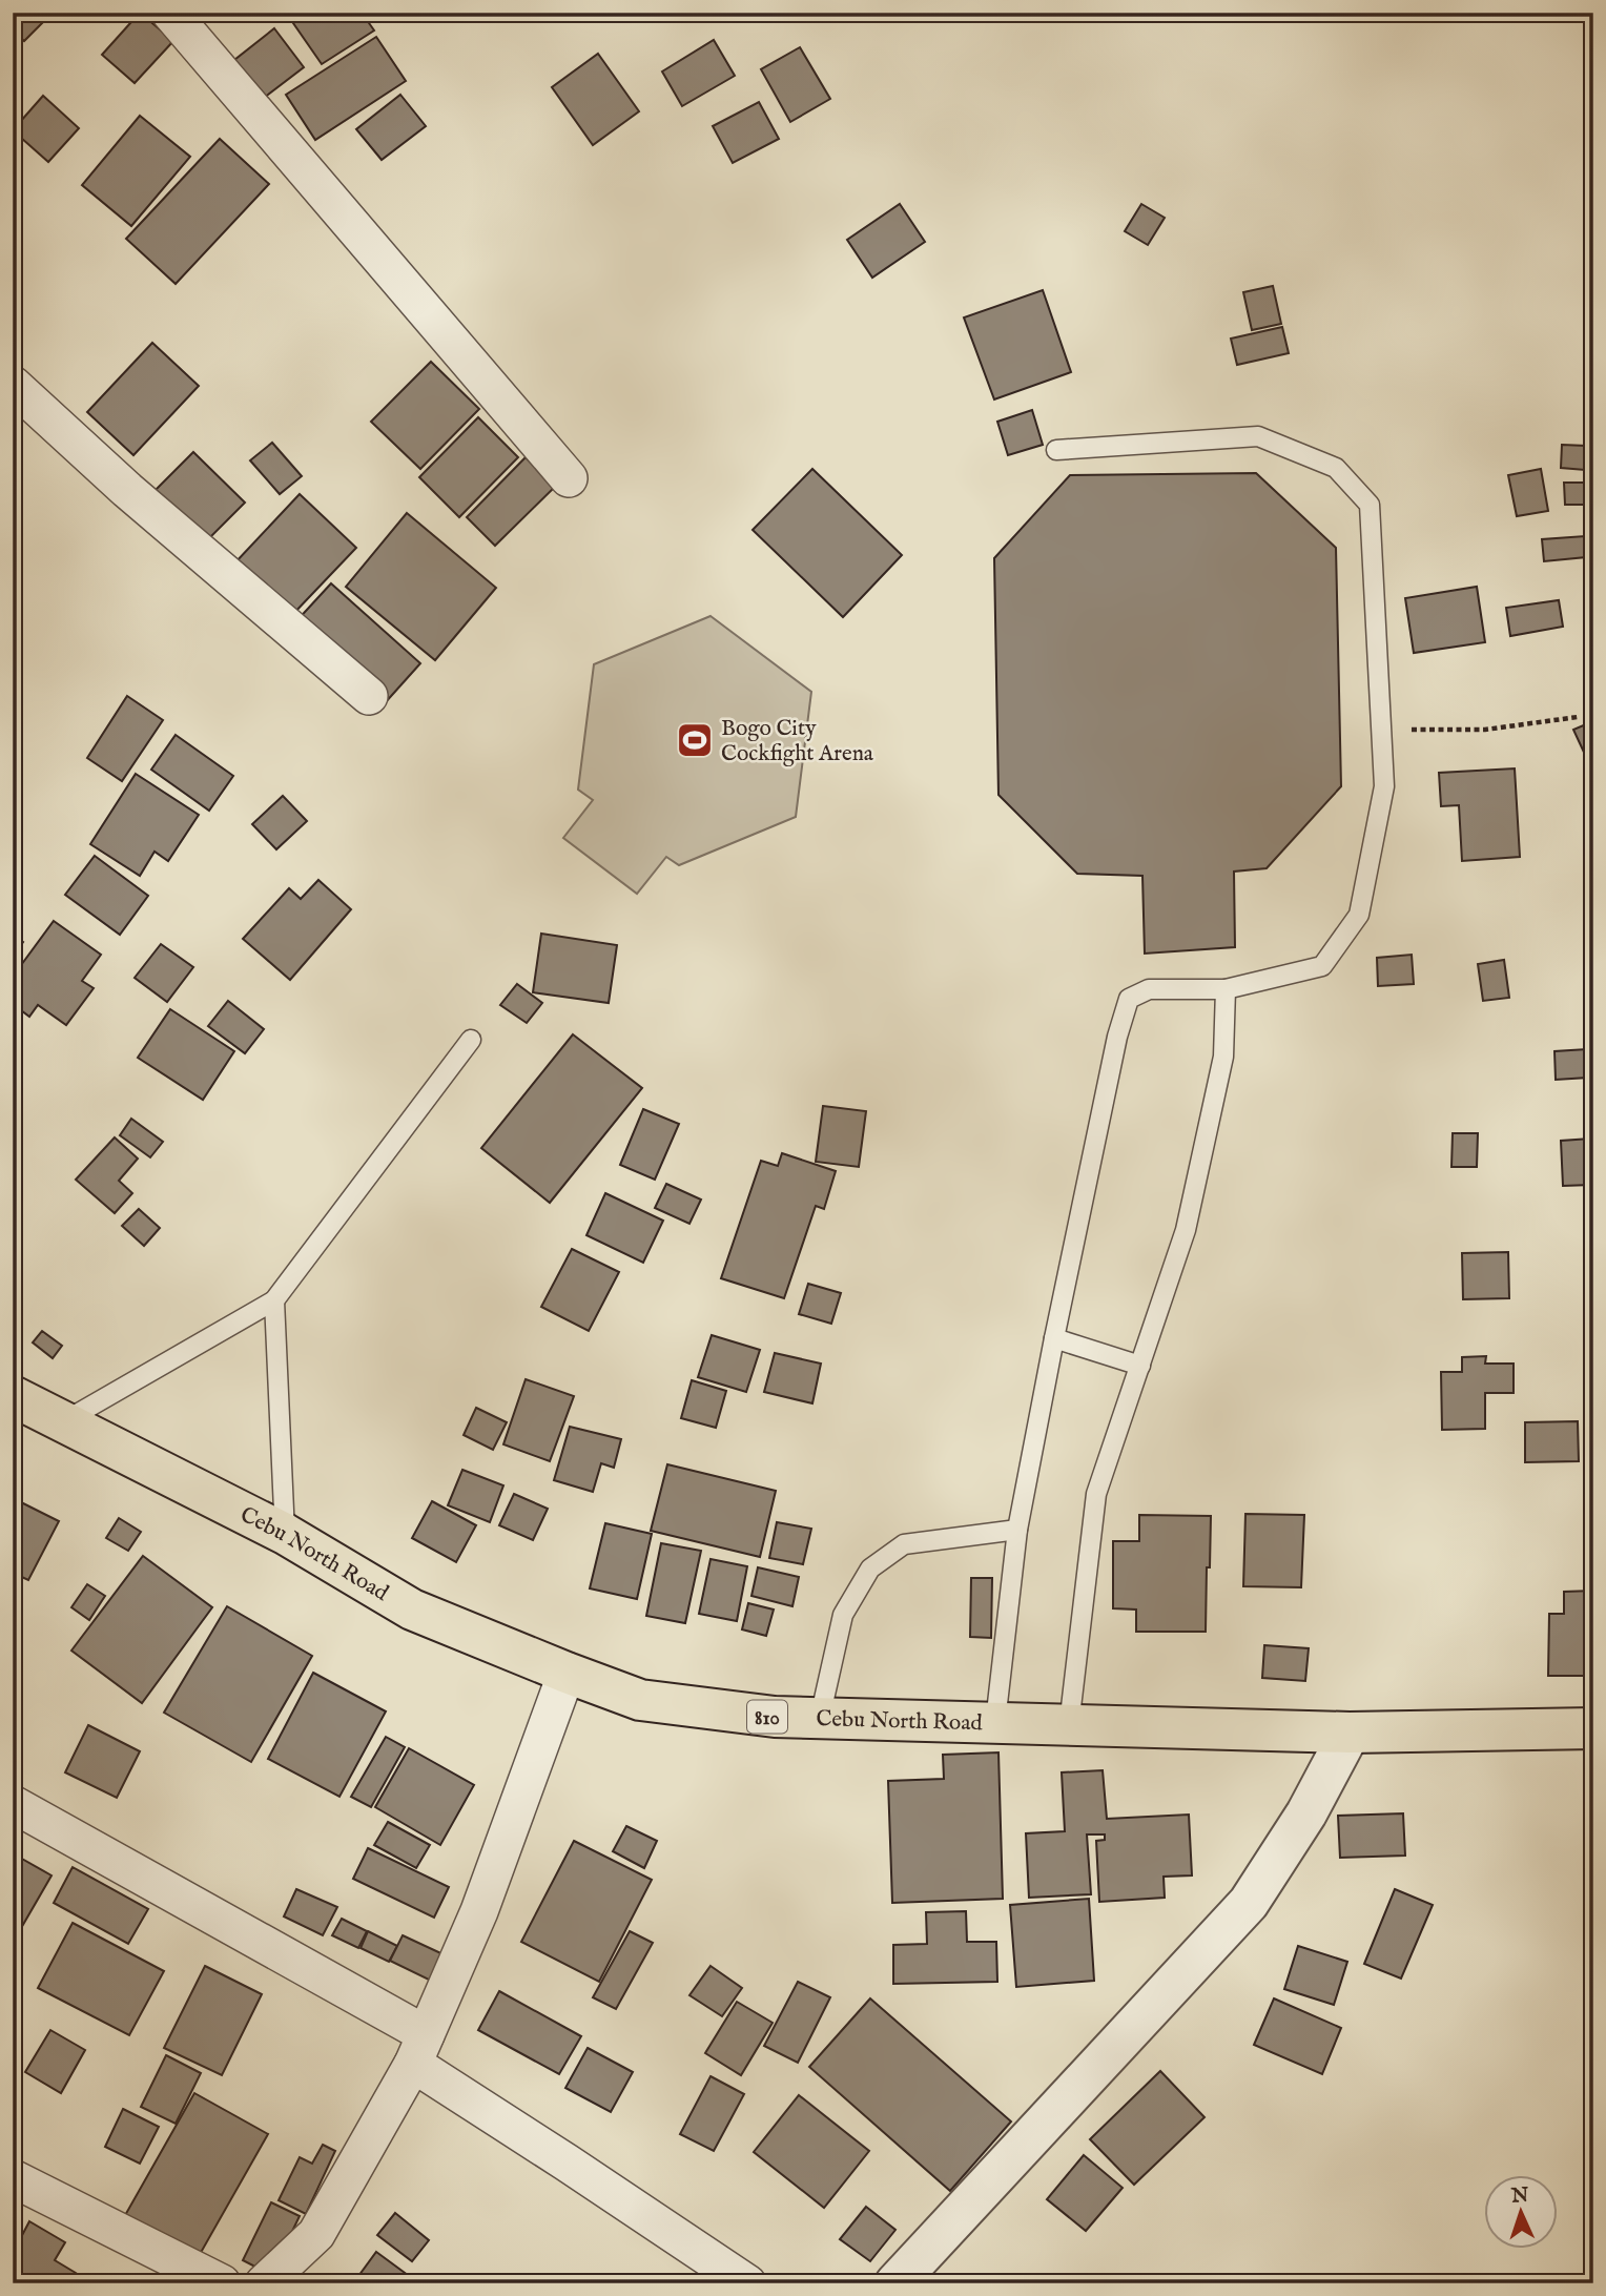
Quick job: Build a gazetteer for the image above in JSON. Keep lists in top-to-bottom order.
{
  "streets": {
    "highway": ["Cebu North Road", "810"]
  },
  "places": {
    "sports": ["Bogo City Cockfight Arena"]
  },
  "north": "top"
}
